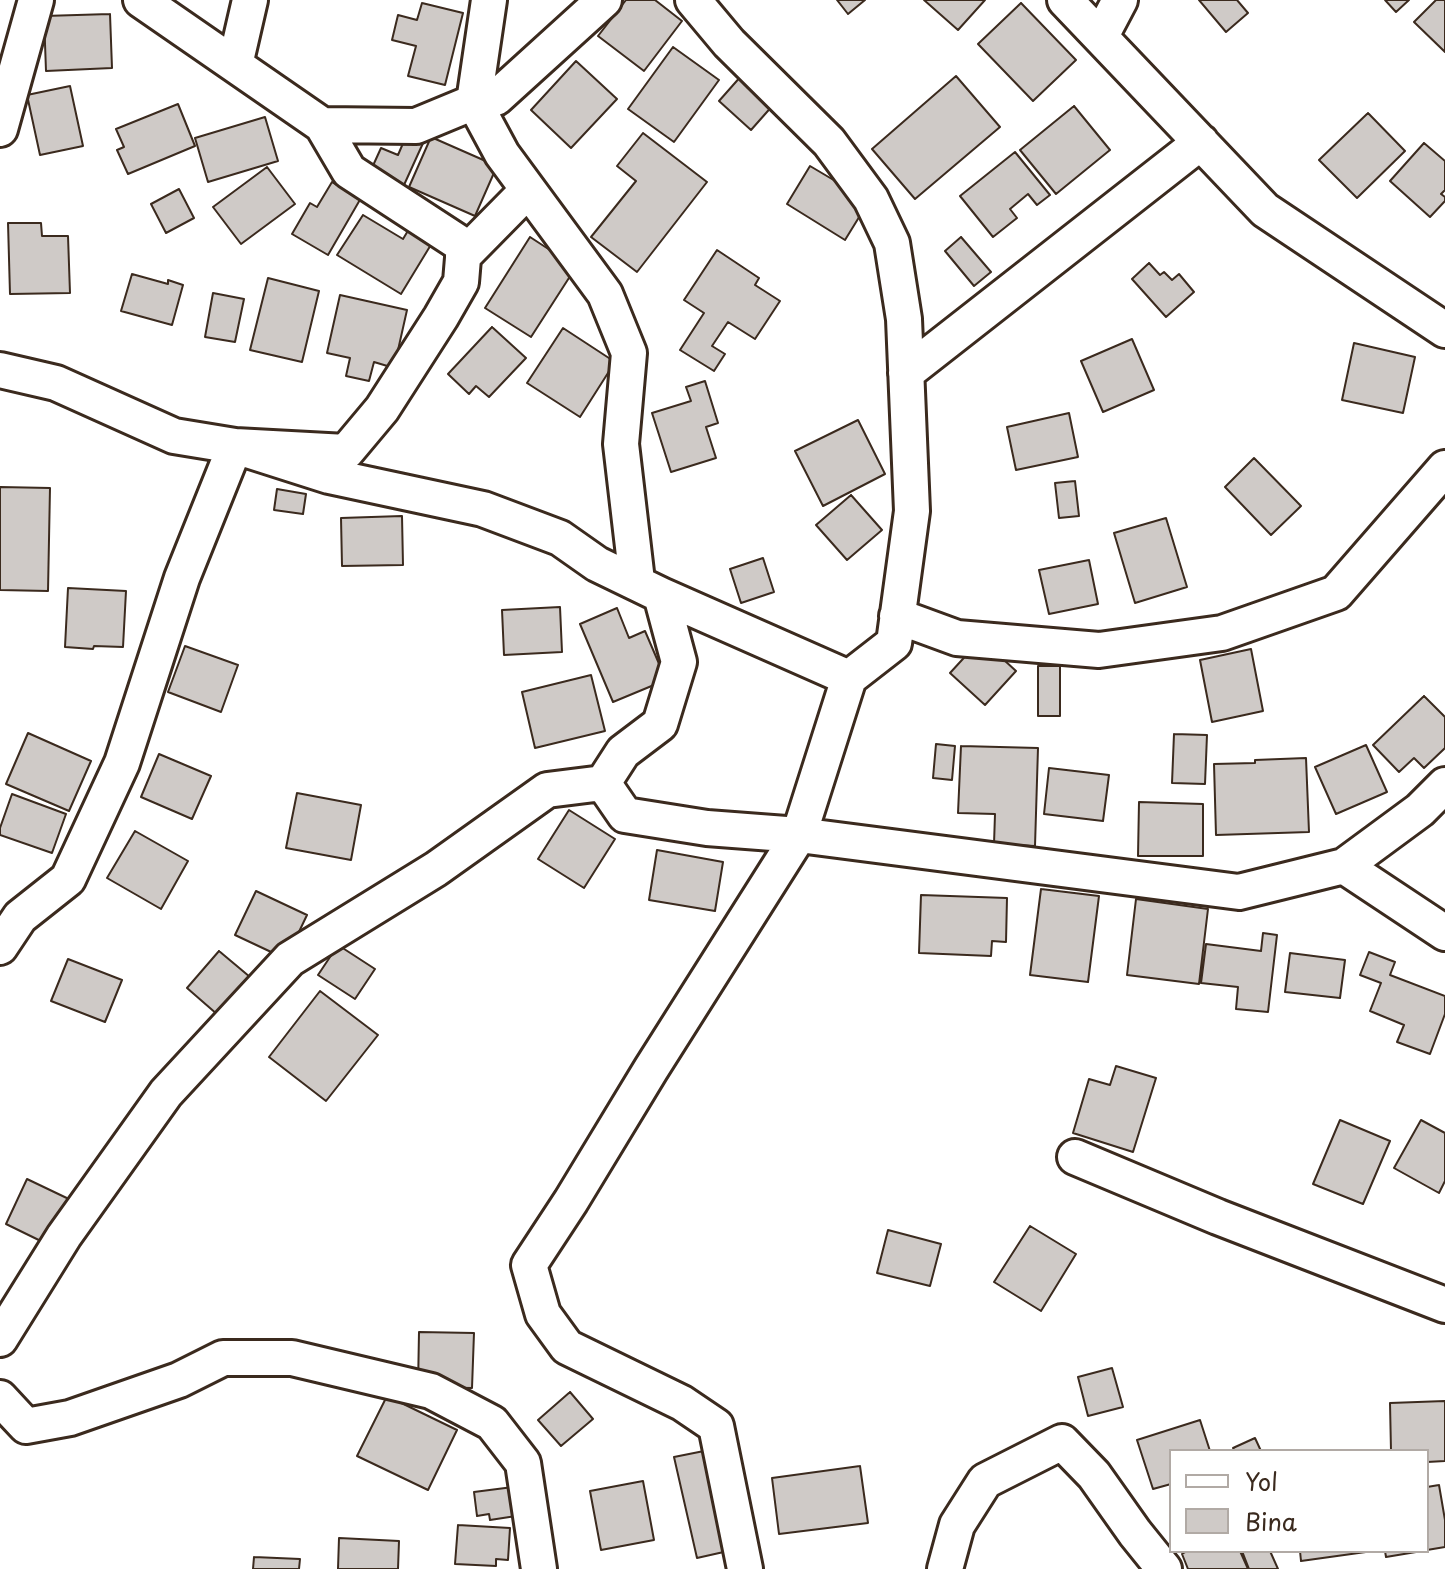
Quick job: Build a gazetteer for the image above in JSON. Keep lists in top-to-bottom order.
{
  "legend": ["Yol", "Bina"]
}
